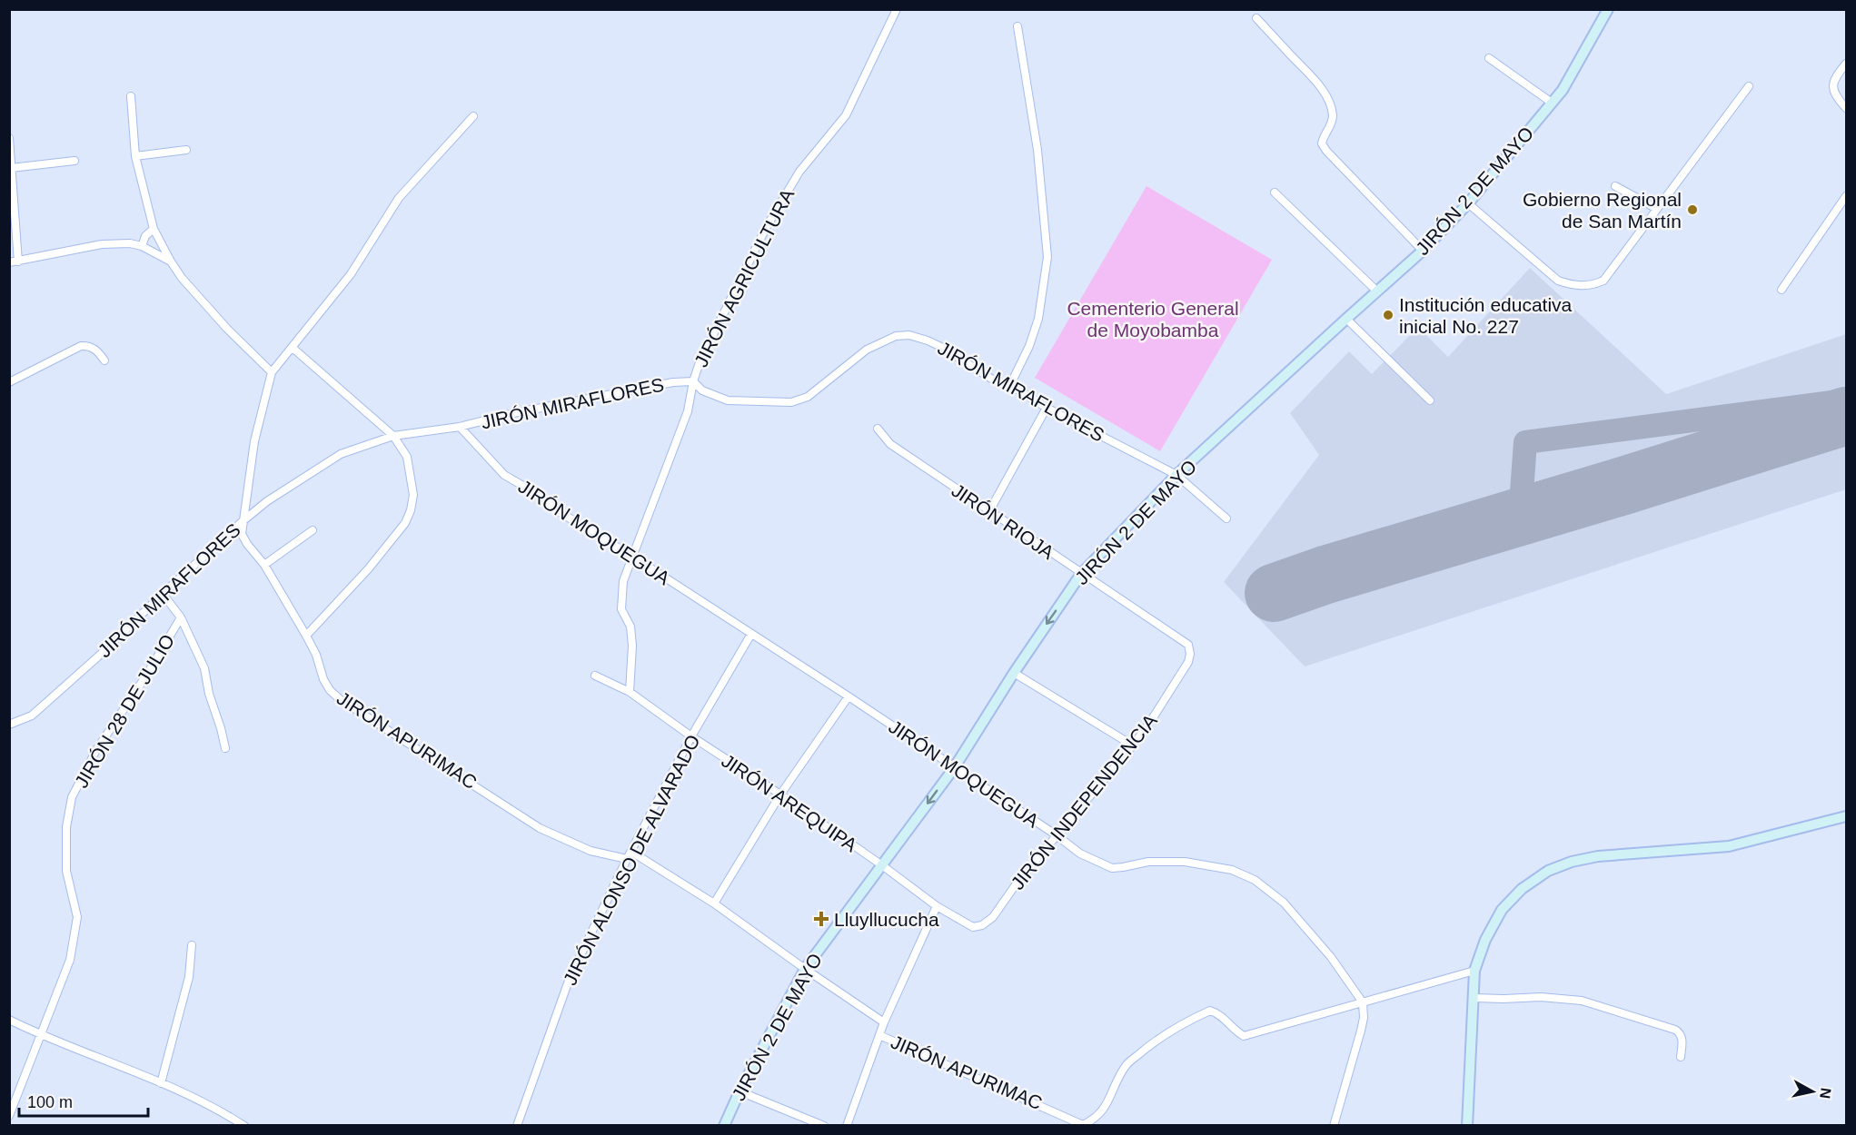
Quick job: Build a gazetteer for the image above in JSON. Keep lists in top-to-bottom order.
{
  "streets": {
    "main road": ["JIRÓN 2 DE MAYO"],
    "street": [
      "JIRÓN AGRICULTURA",
      "JIRÓN MIRAFLORES",
      "JIRÓN RIOJA",
      "JIRÓN MOQUEGUA",
      "JIRÓN 28 DE JULIO",
      "JIRÓN APURIMAC",
      "JIRÓN INDEPENDENCIA",
      "JIRÓN AREQUIPA",
      "JIRÓN ALONSO DE ALVARADO"
    ]
  },
  "crossings": [
    ["JIRÓN 2 DE MAYO", "JIRÓN MIRAFLORES"],
    ["JIRÓN 2 DE MAYO", "JIRÓN RIOJA"],
    ["JIRÓN 2 DE MAYO", "JIRÓN MOQUEGUA"],
    ["JIRÓN 2 DE MAYO", "JIRÓN AREQUIPA"],
    ["JIRÓN AGRICULTURA", "JIRÓN MIRAFLORES"],
    ["JIRÓN AGRICULTURA", "JIRÓN MOQUEGUA"],
    ["JIRÓN AGRICULTURA", "JIRÓN AREQUIPA"],
    ["JIRÓN MIRAFLORES", "JIRÓN MOQUEGUA"],
    ["JIRÓN MIRAFLORES", "JIRÓN 28 DE JULIO"],
    ["JIRÓN MIRAFLORES", "JIRÓN APURIMAC"],
    ["JIRÓN RIOJA", "JIRÓN INDEPENDENCIA"],
    ["JIRÓN MOQUEGUA", "JIRÓN INDEPENDENCIA"],
    ["JIRÓN MOQUEGUA", "JIRÓN ALONSO DE ALVARADO"],
    ["JIRÓN APURIMAC", "JIRÓN ALONSO DE ALVARADO"],
    ["JIRÓN INDEPENDENCIA", "JIRÓN AREQUIPA"],
    ["JIRÓN AREQUIPA", "JIRÓN ALONSO DE ALVARADO"]
  ],
  "parks": ["Cementerio General de Moyobamba"],
  "places": {
    "other": ["Gobierno Regional de San Martín", "Institución educativa inicial No. 227"],
    "health": ["Lluyllucucha"]
  },
  "scale_bar": "100 m",
  "north": "right"
}
